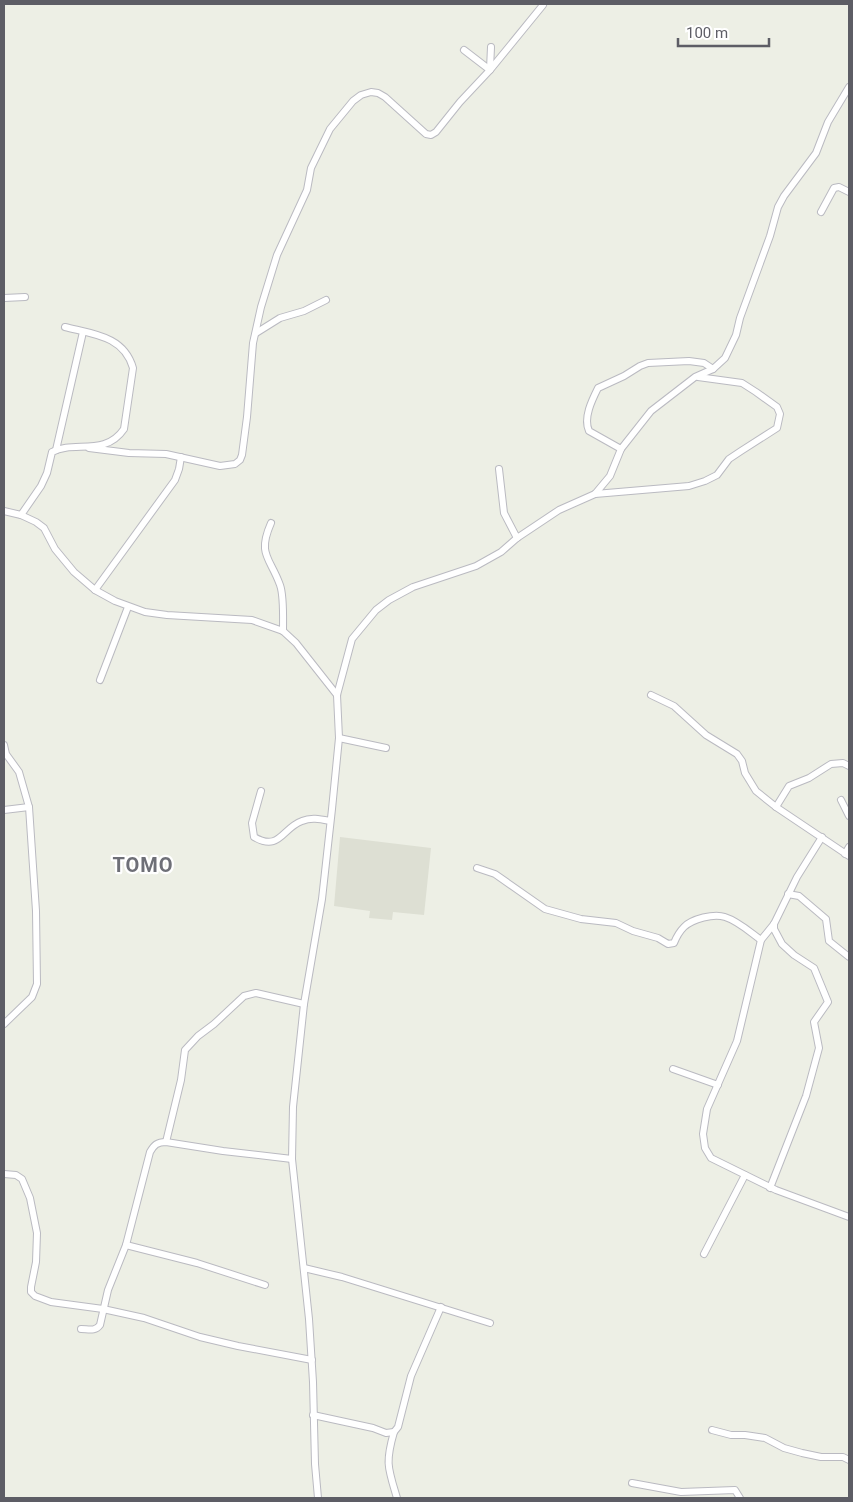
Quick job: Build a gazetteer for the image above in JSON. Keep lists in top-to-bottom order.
{
  "districts": ["TOMO"],
  "scale_bar": "100 m"
}
